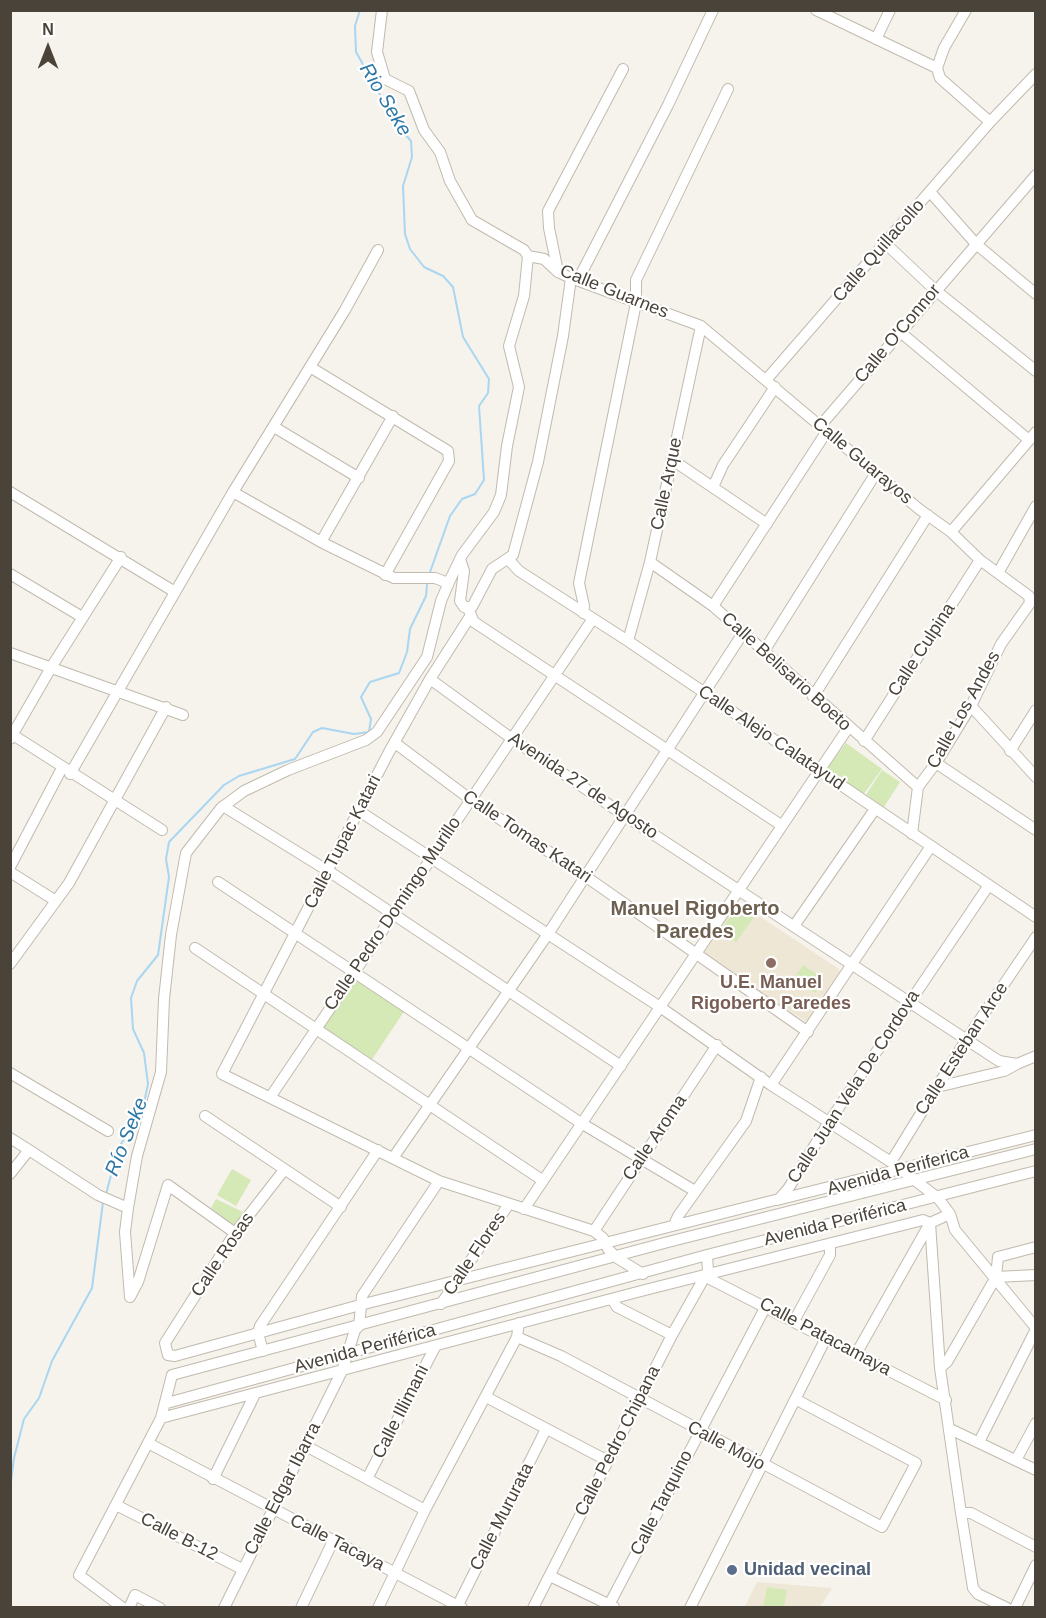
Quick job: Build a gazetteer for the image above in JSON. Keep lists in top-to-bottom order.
{
  "streets": {
    "street": [
      "Calle Quillacollo",
      "Calle Guarnes",
      "Calle O'Connor",
      "Calle Guarayos",
      "Calle Arque",
      "Calle Culpina",
      "Calle Belisario Boeto",
      "Calle Los Andes",
      "Calle Alejo Calatayud",
      "Avenida 27 de Agosto",
      "Calle Tomas Katari",
      "Calle Tupac Katari",
      "Calle Pedro Domingo Murillo",
      "Calle Esteban Arce",
      "Calle Juan Vela De Cordova",
      "Calle Aroma",
      "Avenida Periferica",
      "Avenida Periférica",
      "Calle Flores",
      "Calle Rosas",
      "Calle Patacamaya",
      "Calle Illimani",
      "Calle Pedro Chipana",
      "Calle Mojo",
      "Calle Edgar Ibarra",
      "Calle Tarquino",
      "Calle Mururata",
      "Calle B-12",
      "Calle Tacaya"
    ]
  },
  "crossings": [
    ["Calle Quillacollo", "Calle Guarayos"],
    ["Calle Guarnes", "Calle Guarayos"],
    ["Calle Guarnes", "Calle Arque"],
    ["Calle O'Connor", "Calle Guarayos"],
    ["Calle O'Connor", "Calle Belisario Boeto"],
    ["Calle Guarayos", "Calle Arque"],
    ["Calle Guarayos", "Calle Culpina"],
    ["Calle Guarayos", "Calle Los Andes"],
    ["Calle Arque", "Calle Belisario Boeto"],
    ["Calle Arque", "Calle Alejo Calatayud"],
    ["Calle Culpina", "Calle Belisario Boeto"],
    ["Calle Belisario Boeto", "Calle Los Andes"],
    ["Calle Los Andes", "Calle Alejo Calatayud"],
    ["Calle Alejo Calatayud", "Calle Tupac Katari"],
    ["Calle Alejo Calatayud", "Calle Pedro Domingo Murillo"],
    ["Calle Alejo Calatayud", "Calle Juan Vela De Cordova"],
    ["Avenida 27 de Agosto", "Calle Tupac Katari"],
    ["Avenida 27 de Agosto", "Calle Pedro Domingo Murillo"],
    ["Avenida 27 de Agosto", "Calle Esteban Arce"],
    ["Avenida 27 de Agosto", "Calle Juan Vela De Cordova"],
    ["Calle Tomas Katari", "Calle Tupac Katari"],
    ["Calle Tomas Katari", "Calle Pedro Domingo Murillo"],
    ["Calle Tupac Katari", "Calle Pedro Domingo Murillo"],
    ["Calle Juan Vela De Cordova", "Avenida Periferica"],
    ["Calle Juan Vela De Cordova", "Calle Flores"],
    ["Calle Juan Vela De Cordova", "Calle Rosas"],
    ["Calle Juan Vela De Cordova", "Calle Edgar Ibarra"],
    ["Avenida Periférica", "Calle Flores"],
    ["Avenida Periférica", "Calle Edgar Ibarra"],
    ["Calle Patacamaya", "Calle Pedro Chipana"],
    ["Calle Patacamaya", "Calle Tarquino"],
    ["Calle Pedro Chipana", "Calle Mojo"],
    ["Calle Mojo", "Calle Tarquino"],
    ["Calle Edgar Ibarra", "Calle B-12"],
    ["Calle Edgar Ibarra", "Calle Tacaya"],
    ["Calle Mururata", "Calle Tacaya"]
  ],
  "districts": ["Manuel Rigoberto Paredes"],
  "water": ["Rio Seke", "Río Seke"],
  "places": ["U.E. Manuel Rigoberto Paredes", "Unidad vecinal"],
  "north": "top"
}
